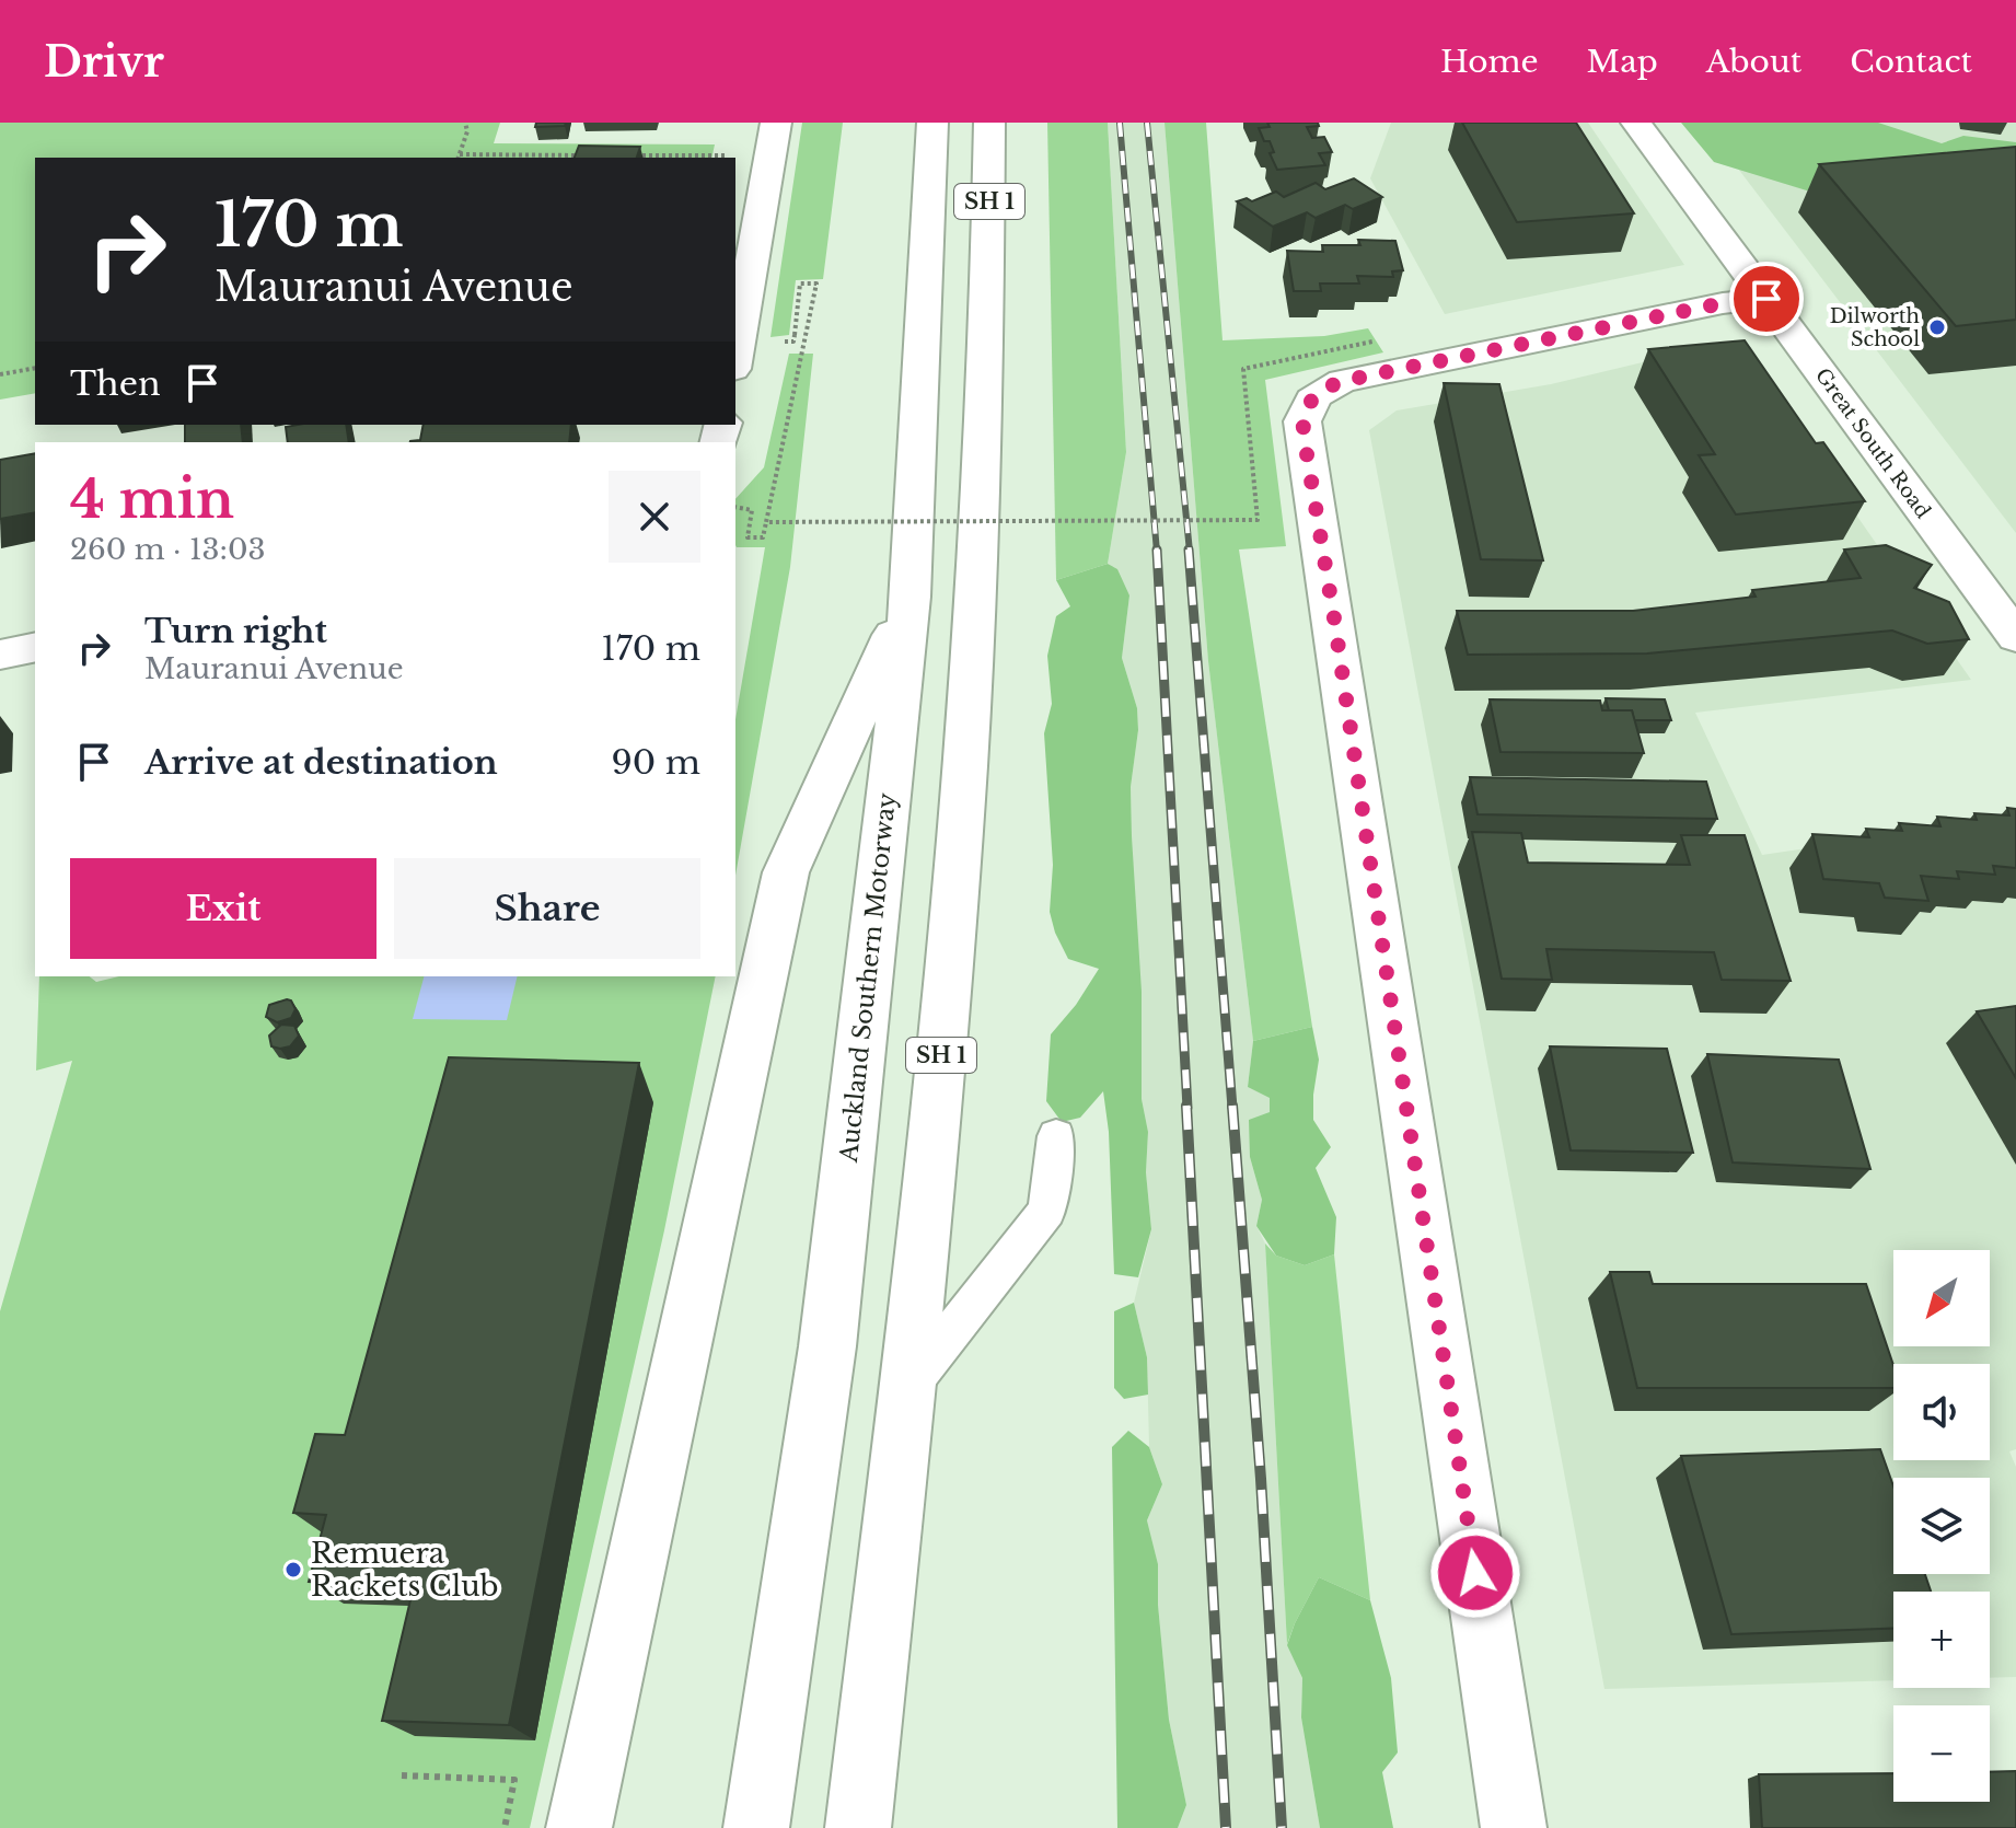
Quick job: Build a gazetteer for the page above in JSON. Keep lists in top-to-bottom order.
{
  "streets": {
    "main road": ["SH 1", "Great South Road", "Auckland Southern Motorway"]
  },
  "places": ["Dilworth School", "Remuera Rackets Club"],
  "north": "bottom left",
  "page": {
    "header": "Drivr",
    "nav": [
      "Home",
      "Map",
      "About",
      "Contact"
    ],
    "turn": ["170 m", "Mauranui Avenue"],
    "then": "Then",
    "heading": ["4 min", "260 m · 13:03"],
    "list": [
      {
        "name": "Turn right",
        "note": "Mauranui Avenue",
        "value": "170 m"
      },
      {
        "name": "Arrive at destination",
        "value": "90 m"
      }
    ],
    "buttons": ["Exit", "Share"],
    "map_buttons": ["+", "−"]
  }
}
